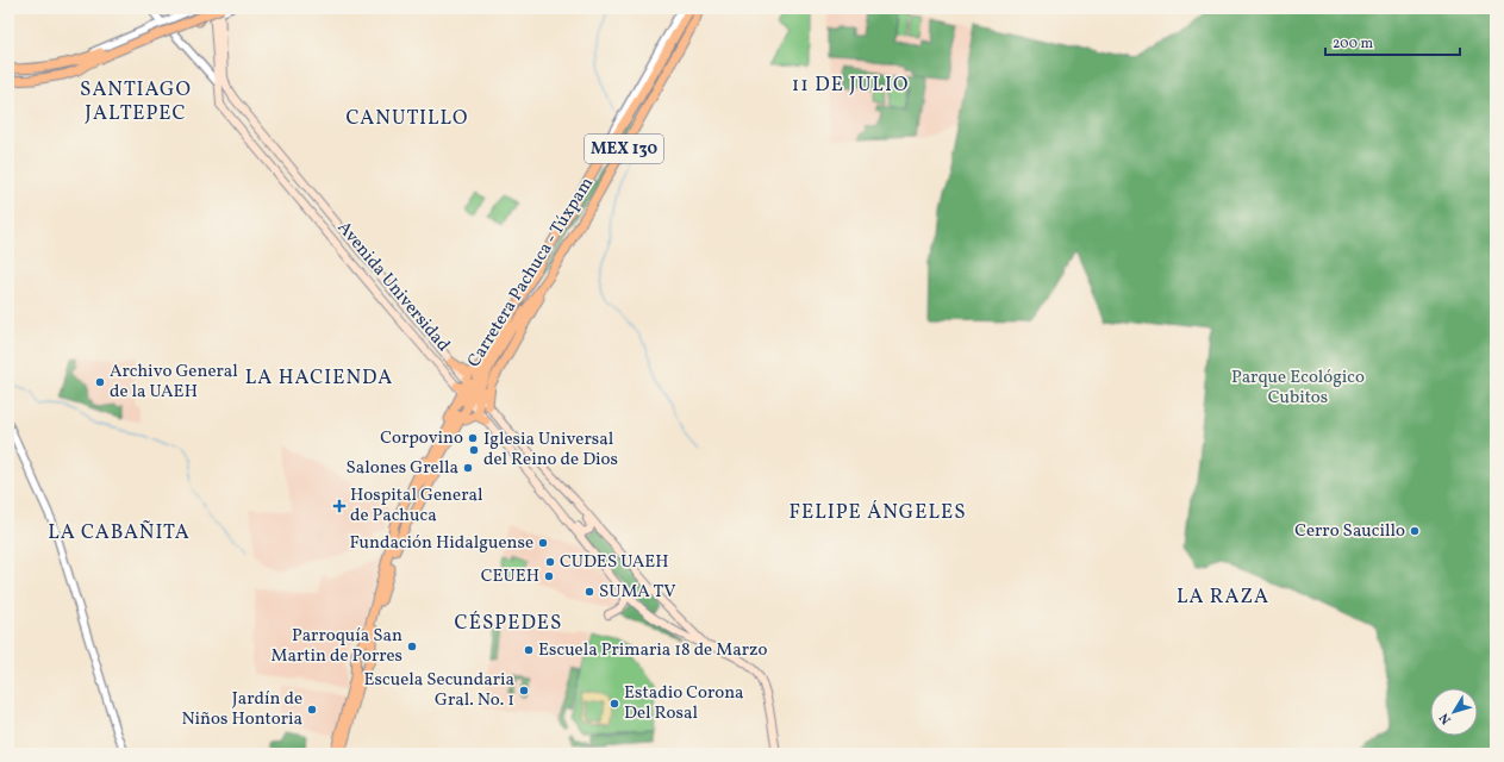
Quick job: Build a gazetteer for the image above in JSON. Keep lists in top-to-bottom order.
{
  "streets": {
    "main road": ["MEX 130", "Carretera Pachuca - Túxpam", "Avenida Universidad"]
  },
  "crossings": [
    ["MEX 130", "Carretera Pachuca - Túxpam"]
  ],
  "districts": [
    "11 DE JULIO",
    "SANTIAGO JALTEPEC",
    "CANUTILLO",
    "LA HACIENDA",
    "FELIPE ÁNGELES",
    "LA CABAÑITA",
    "LA RAZA",
    "CÉSPEDES"
  ],
  "parks": ["Parque Ecológico Cubitos"],
  "places": {
    "other": [
      "Archivo General de la UAEH",
      "Corpovino",
      "Iglesia Universal del Reino de Dios",
      "Salones Grella",
      "Cerro Saucillo",
      "Fundación Hidalguense",
      "CUDES UAEH",
      "CEUEH",
      "SUMA TV",
      "Parroquía San Martin de Porres",
      "Escuela Primaria 18 de Marzo",
      "Escuela Secundaria Gral. No. 1",
      "Estadio Corona Del Rosal",
      "Jardín de Niños Hontoria"
    ],
    "health": ["Hospital General de Pachuca"]
  },
  "scale_bar": "200 m",
  "north": "bottom left"
}
